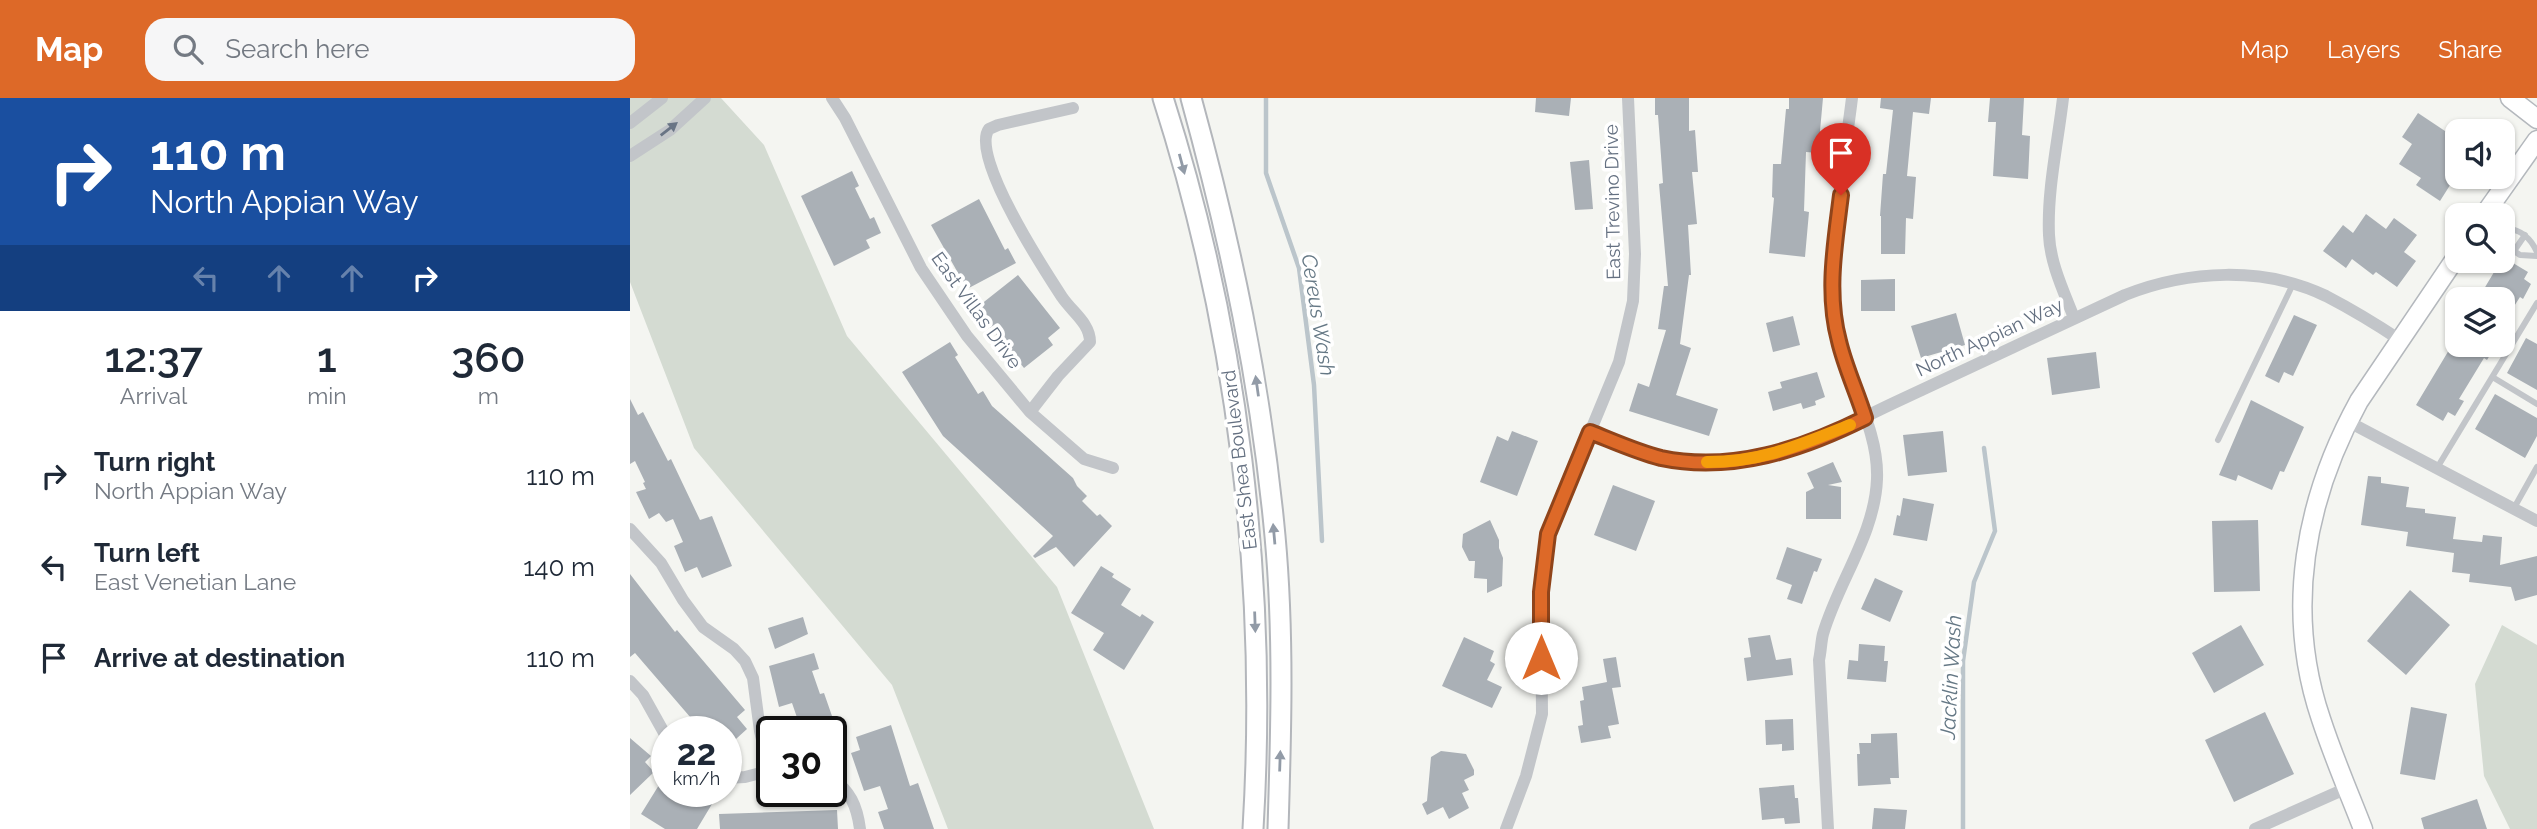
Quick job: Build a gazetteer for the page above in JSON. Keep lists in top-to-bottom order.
{
  "streets": {
    "main road": ["East Shea Boulevard"],
    "street": ["East Trevino Drive", "East Villas Drive", "North Appian Way"]
  },
  "crossings": [
    ["East Trevino Drive", "North Appian Way"]
  ],
  "water": ["Cereus Wash", "Jacklin Wash"],
  "page": {
    "header": "Map",
    "search": "Search here",
    "nav": ["Map", "Layers", "Share"],
    "turn": ["110 m", "North Appian Way"],
    "eta": [
      "12:37",
      "Arrival",
      "1",
      "min",
      "360",
      "m"
    ],
    "list": [
      {
        "name": "Turn right",
        "note": "North Appian Way",
        "value": "110 m"
      },
      {
        "name": "Turn left",
        "note": "East Venetian Lane",
        "value": "140 m"
      },
      {
        "name": "Arrive at destination",
        "value": "110 m"
      }
    ],
    "speed": "22 km/h",
    "limit": "30"
  }
}
